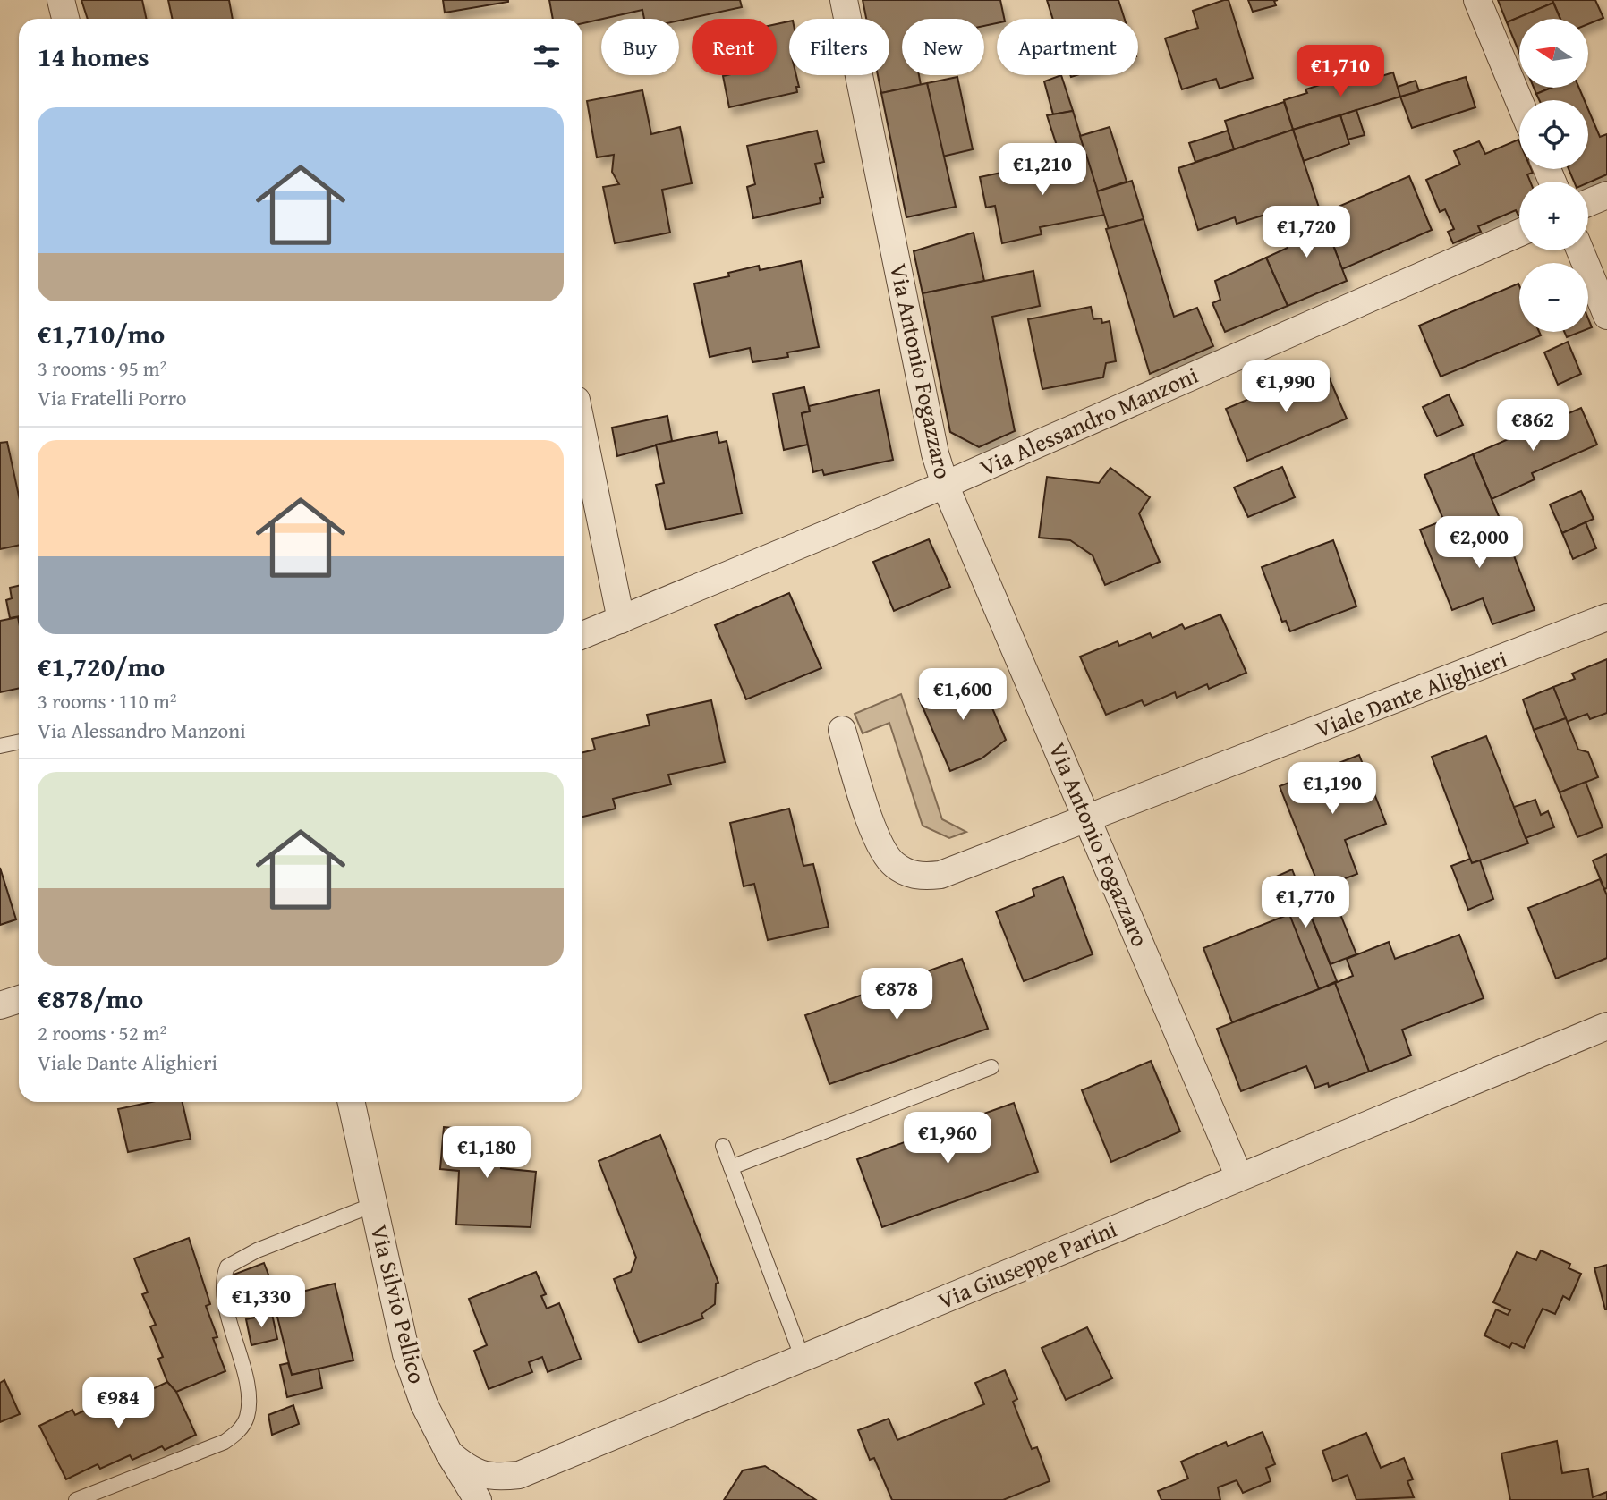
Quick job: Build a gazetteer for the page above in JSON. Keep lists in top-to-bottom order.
{
  "streets": {
    "street": [
      "Via Antonio Fogazzaro",
      "Via Alessandro Manzoni",
      "Viale Dante Alighieri",
      "Via Giuseppe Parini",
      "Via Silvio Pellico"
    ]
  },
  "crossings": [
    ["Via Antonio Fogazzaro", "Via Alessandro Manzoni"],
    ["Via Antonio Fogazzaro", "Viale Dante Alighieri"],
    ["Via Antonio Fogazzaro", "Via Giuseppe Parini"],
    ["Via Giuseppe Parini", "Via Silvio Pellico"]
  ],
  "north": "left",
  "page": {
    "map_buttons": ["+", "−"],
    "chip": [
      "Buy",
      "Rent",
      "Filters",
      "New",
      "Apartment"
    ],
    "heading": "14 homes",
    "price": [
      "€1,710",
      "€1,210",
      "€1,720",
      "€1,990",
      "€862",
      "€2,000",
      "€1,600",
      "€1,190",
      "€1,770",
      "€878",
      "€1,960",
      "€1,180",
      "€1,330",
      "€984"
    ],
    "list": [
      {
        "name": "€1,710/mo",
        "note": "3 rooms · 95 m² · Via Fratelli Porro"
      },
      {
        "name": "€1,720/mo",
        "note": "3 rooms · 110 m² · Via Alessandro Manzoni"
      },
      {
        "name": "€878/mo",
        "note": "2 rooms · 52 m² · Viale Dante Alighieri"
      }
    ]
  }
}
